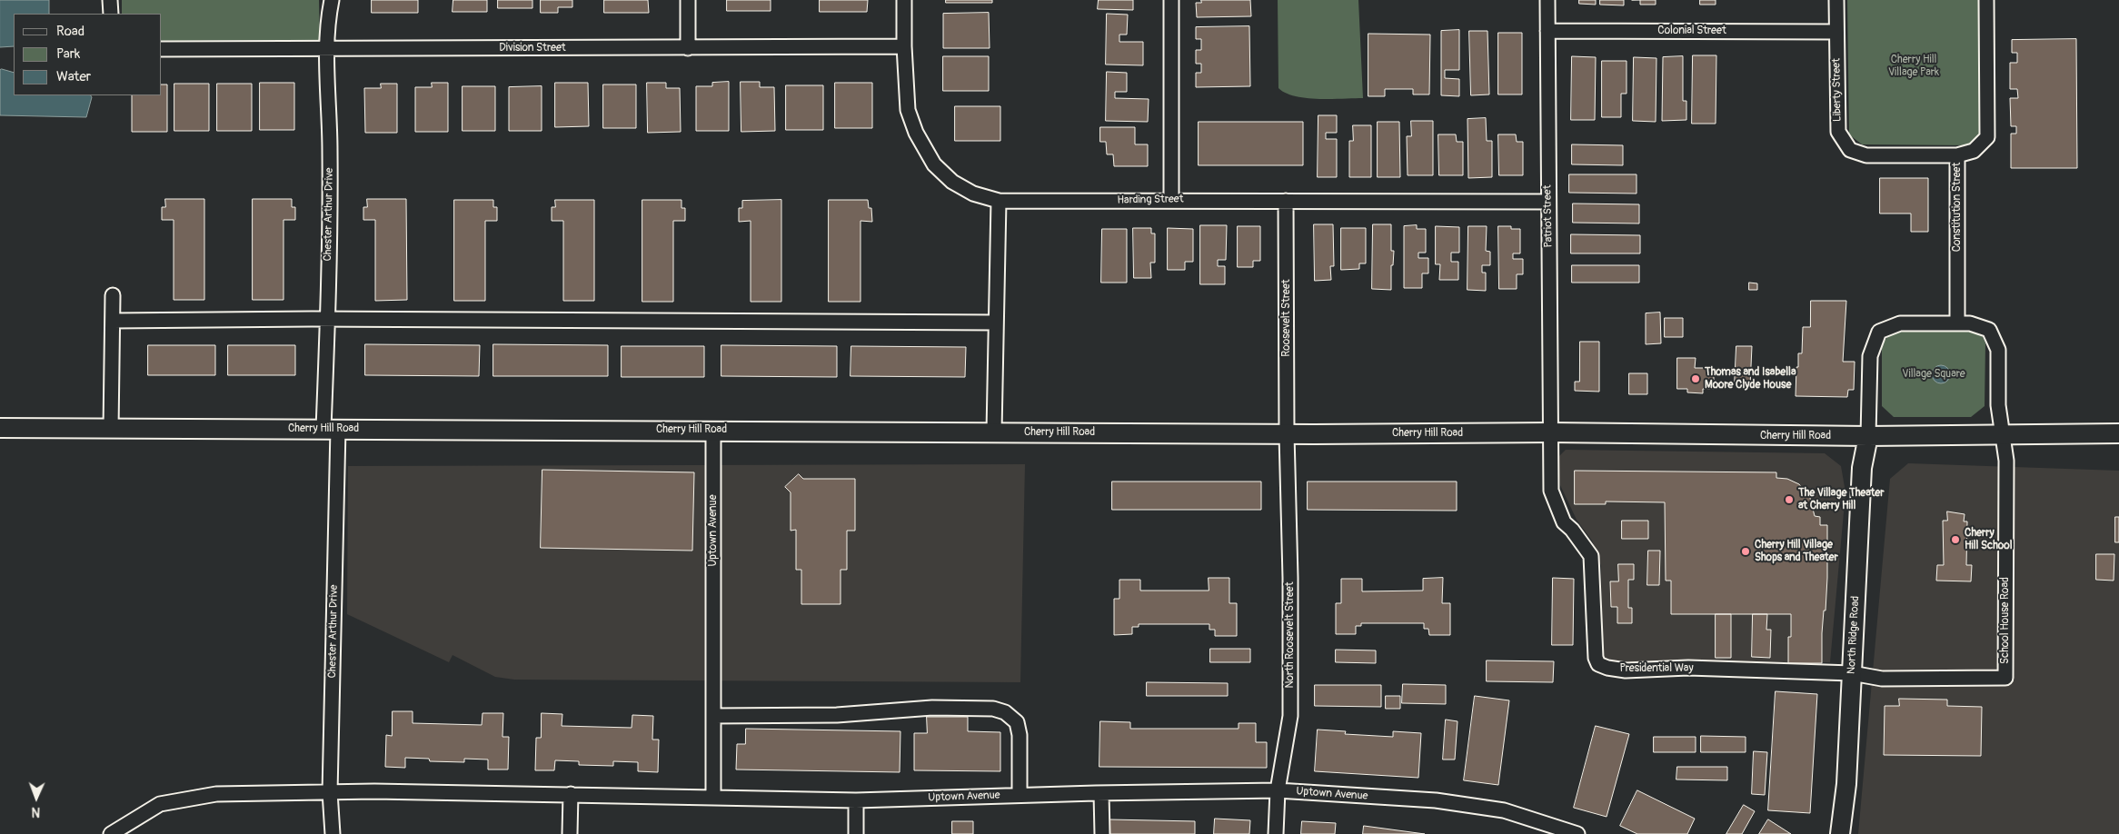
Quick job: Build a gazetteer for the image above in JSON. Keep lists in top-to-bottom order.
{
  "streets": {
    "main road": ["Cherry Hill Road", "North Ridge Road"],
    "street": [
      "Colonial Street",
      "Division Street",
      "Liberty Street",
      "Harding Street",
      "Constitution Street",
      "Chester Arthur Drive",
      "Patriot Street",
      "Roosevelt Street",
      "Uptown Avenue",
      "School House Road",
      "North Roosevelt Street",
      "Presidential Way"
    ]
  },
  "crossings": [
    ["Colonial Street", "Liberty Street"],
    ["Colonial Street", "Patriot Street"],
    ["Division Street", "Harding Street"],
    ["Division Street", "Chester Arthur Drive"],
    ["Liberty Street", "Constitution Street"],
    ["Harding Street", "Patriot Street"],
    ["Harding Street", "Roosevelt Street"],
    ["Chester Arthur Drive", "Cherry Hill Road"],
    ["Patriot Street", "Cherry Hill Road"],
    ["Patriot Street", "Presidential Way"],
    ["Roosevelt Street", "Cherry Hill Road"],
    ["Roosevelt Street", "North Roosevelt Street"],
    ["Cherry Hill Road", "Uptown Avenue"],
    ["Cherry Hill Road", "School House Road"],
    ["Cherry Hill Road", "North Roosevelt Street"],
    ["Cherry Hill Road", "North Ridge Road"],
    ["Cherry Hill Road", "Presidential Way"],
    ["Uptown Avenue", "North Roosevelt Street"],
    ["School House Road", "North Ridge Road"],
    ["School House Road", "Presidential Way"],
    ["North Ridge Road", "Presidential Way"]
  ],
  "parks": ["Cherry Hill Village Park", "Village Square"],
  "places": [
    "Thomas and Isabella Moore Clyde House",
    "The Village Theater at Cherry Hill",
    "Cherry Hill School",
    "Cherry Hill Village Shops and Theater"
  ],
  "legend": ["Road", "Park", "Water"],
  "north": "bottom"
}
